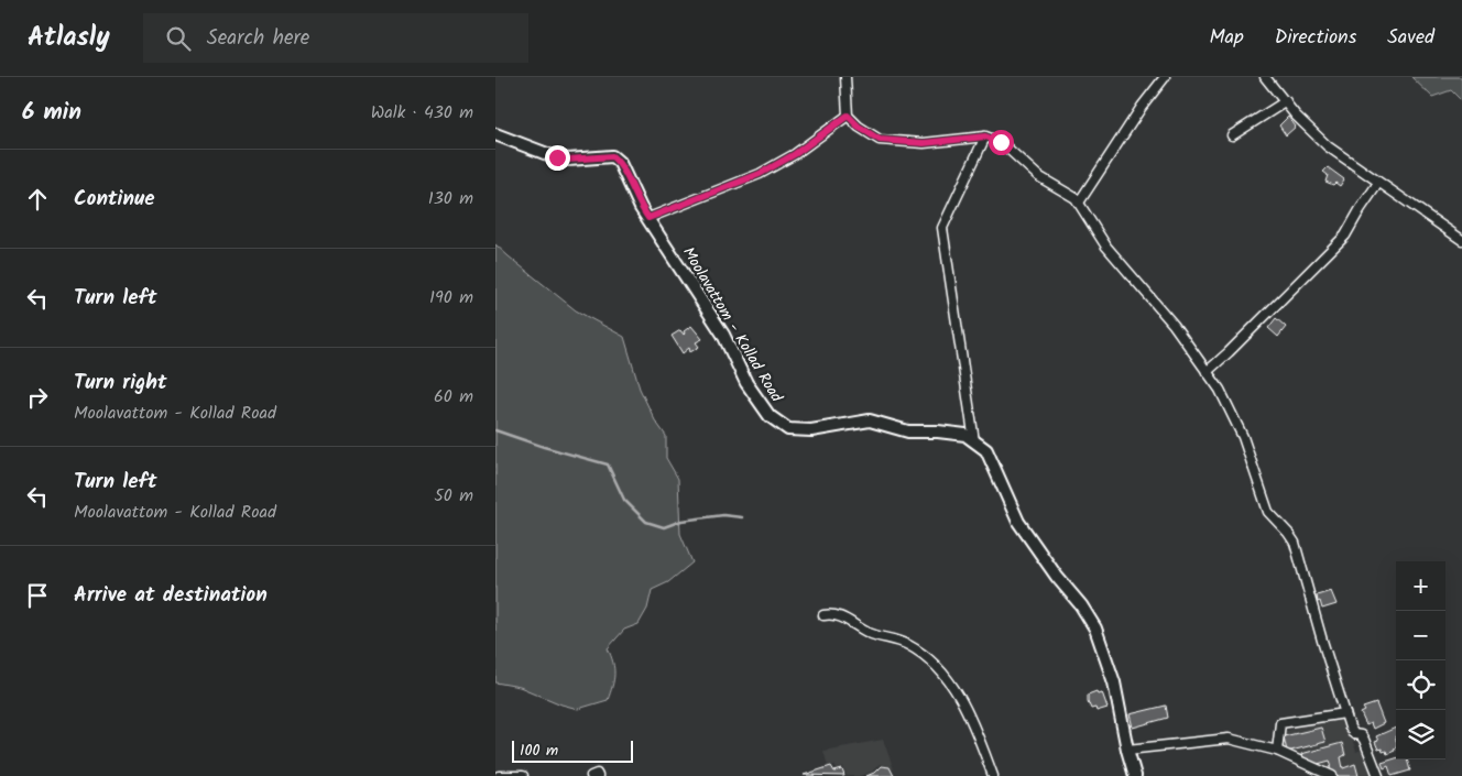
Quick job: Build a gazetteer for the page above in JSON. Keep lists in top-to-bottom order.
{
  "streets": {
    "main road": ["Moolavattom - Kollad Road"]
  },
  "scale_bar": "100 m",
  "page": {
    "header": "Atlasly",
    "search": "Search here",
    "nav": ["Map", "Directions", "Saved"],
    "heading": ["6 min", "Walk · 430 m"],
    "list": [
      ["Continue", "130 m"],
      ["Turn left", "190 m"],
      ["Turn right", "Moolavattom - Kollad Road", "60 m"],
      ["Turn left", "Moolavattom - Kollad Road", "50 m"],
      "Arrive at destination"
    ],
    "map_buttons": ["+", "−"],
    "scale": "100 m"
  }
}
